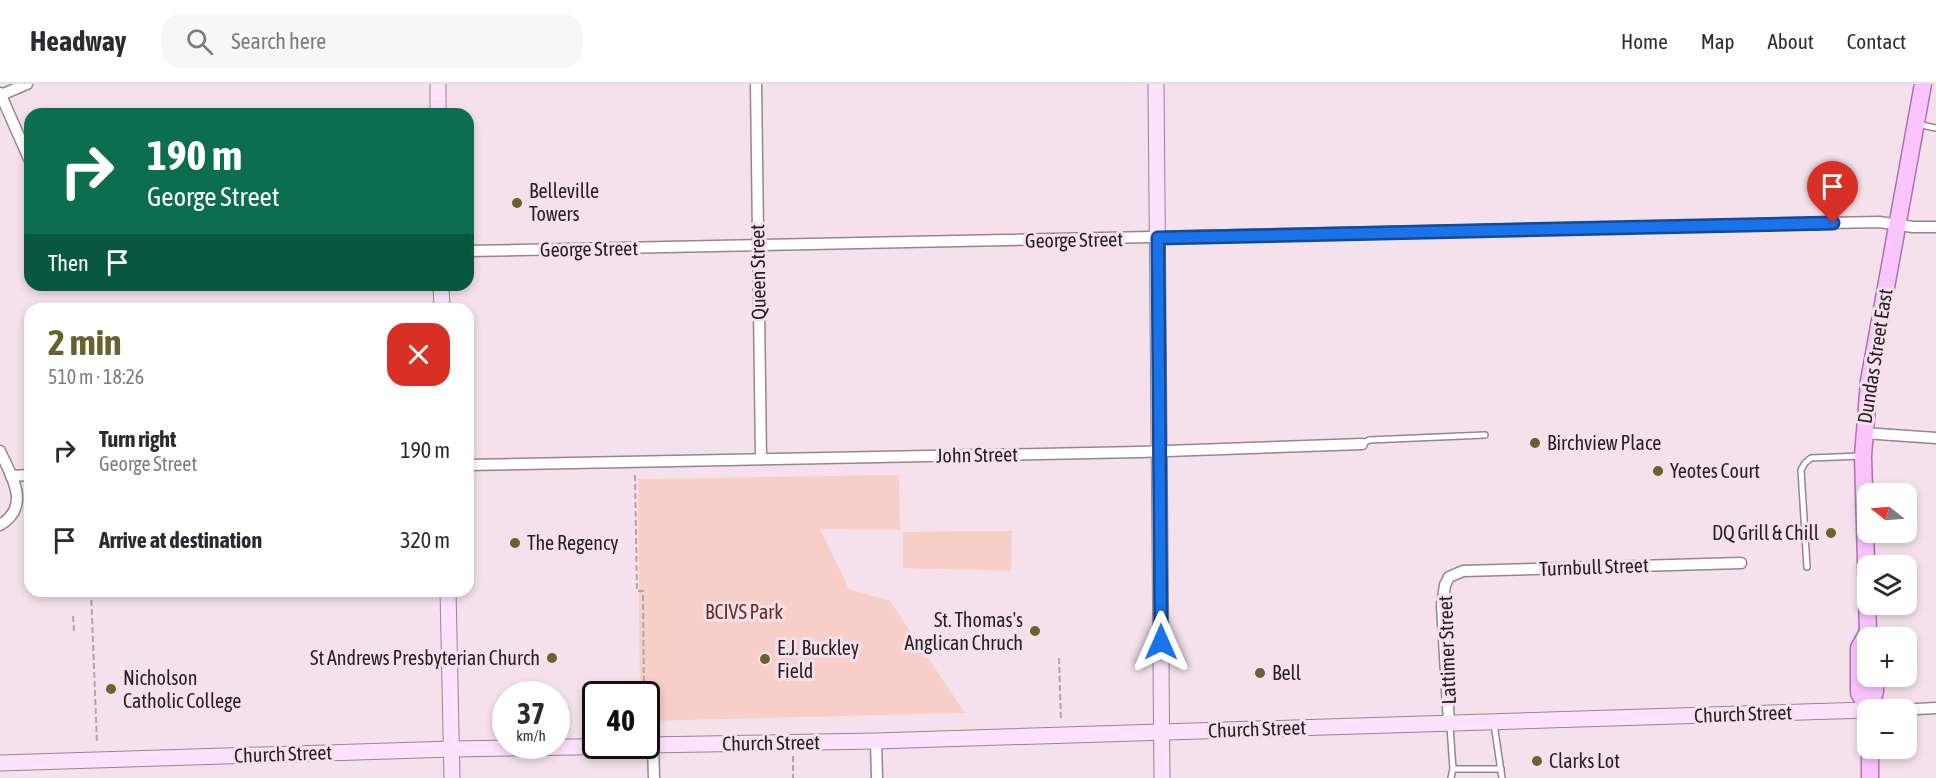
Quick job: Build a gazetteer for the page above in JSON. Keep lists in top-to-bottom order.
{
  "streets": {
    "main road": ["Dundas Street East"],
    "street": [
      "George Street",
      "Queen Street",
      "John Street",
      "Turnbull Street",
      "Lattimer Street",
      "Church Street"
    ]
  },
  "crossings": [
    ["George Street", "Queen Street"],
    ["George Street", "Dundas Street East"],
    ["Queen Street", "John Street"],
    ["Turnbull Street", "Lattimer Street"],
    ["Lattimer Street", "Church Street"]
  ],
  "parks": ["BCIVS Park"],
  "places": [
    "Belleville Towers",
    "Birchview Place",
    "Yeotes Court",
    "DQ Grill & Chill",
    "The Regency",
    "St. Thomas's Anglican Chruch",
    "St Andrews Presbyterian Church",
    "E.J. Buckley Field",
    "Bell",
    "Nicholson Catholic College",
    "Clarks Lot"
  ],
  "north": "left",
  "page": {
    "header": "Headway",
    "search": "Search here",
    "nav": [
      "Home",
      "Map",
      "About",
      "Contact"
    ],
    "turn": ["190 m", "George Street"],
    "then": "Then",
    "heading": ["2 min", "510 m · 18:26"],
    "list": [
      {
        "name": "Turn right",
        "note": "George Street",
        "value": "190 m"
      },
      {
        "name": "Arrive at destination",
        "value": "320 m"
      }
    ],
    "map_buttons": ["+", "−"],
    "speed": "37 km/h",
    "limit": "40"
  }
}
